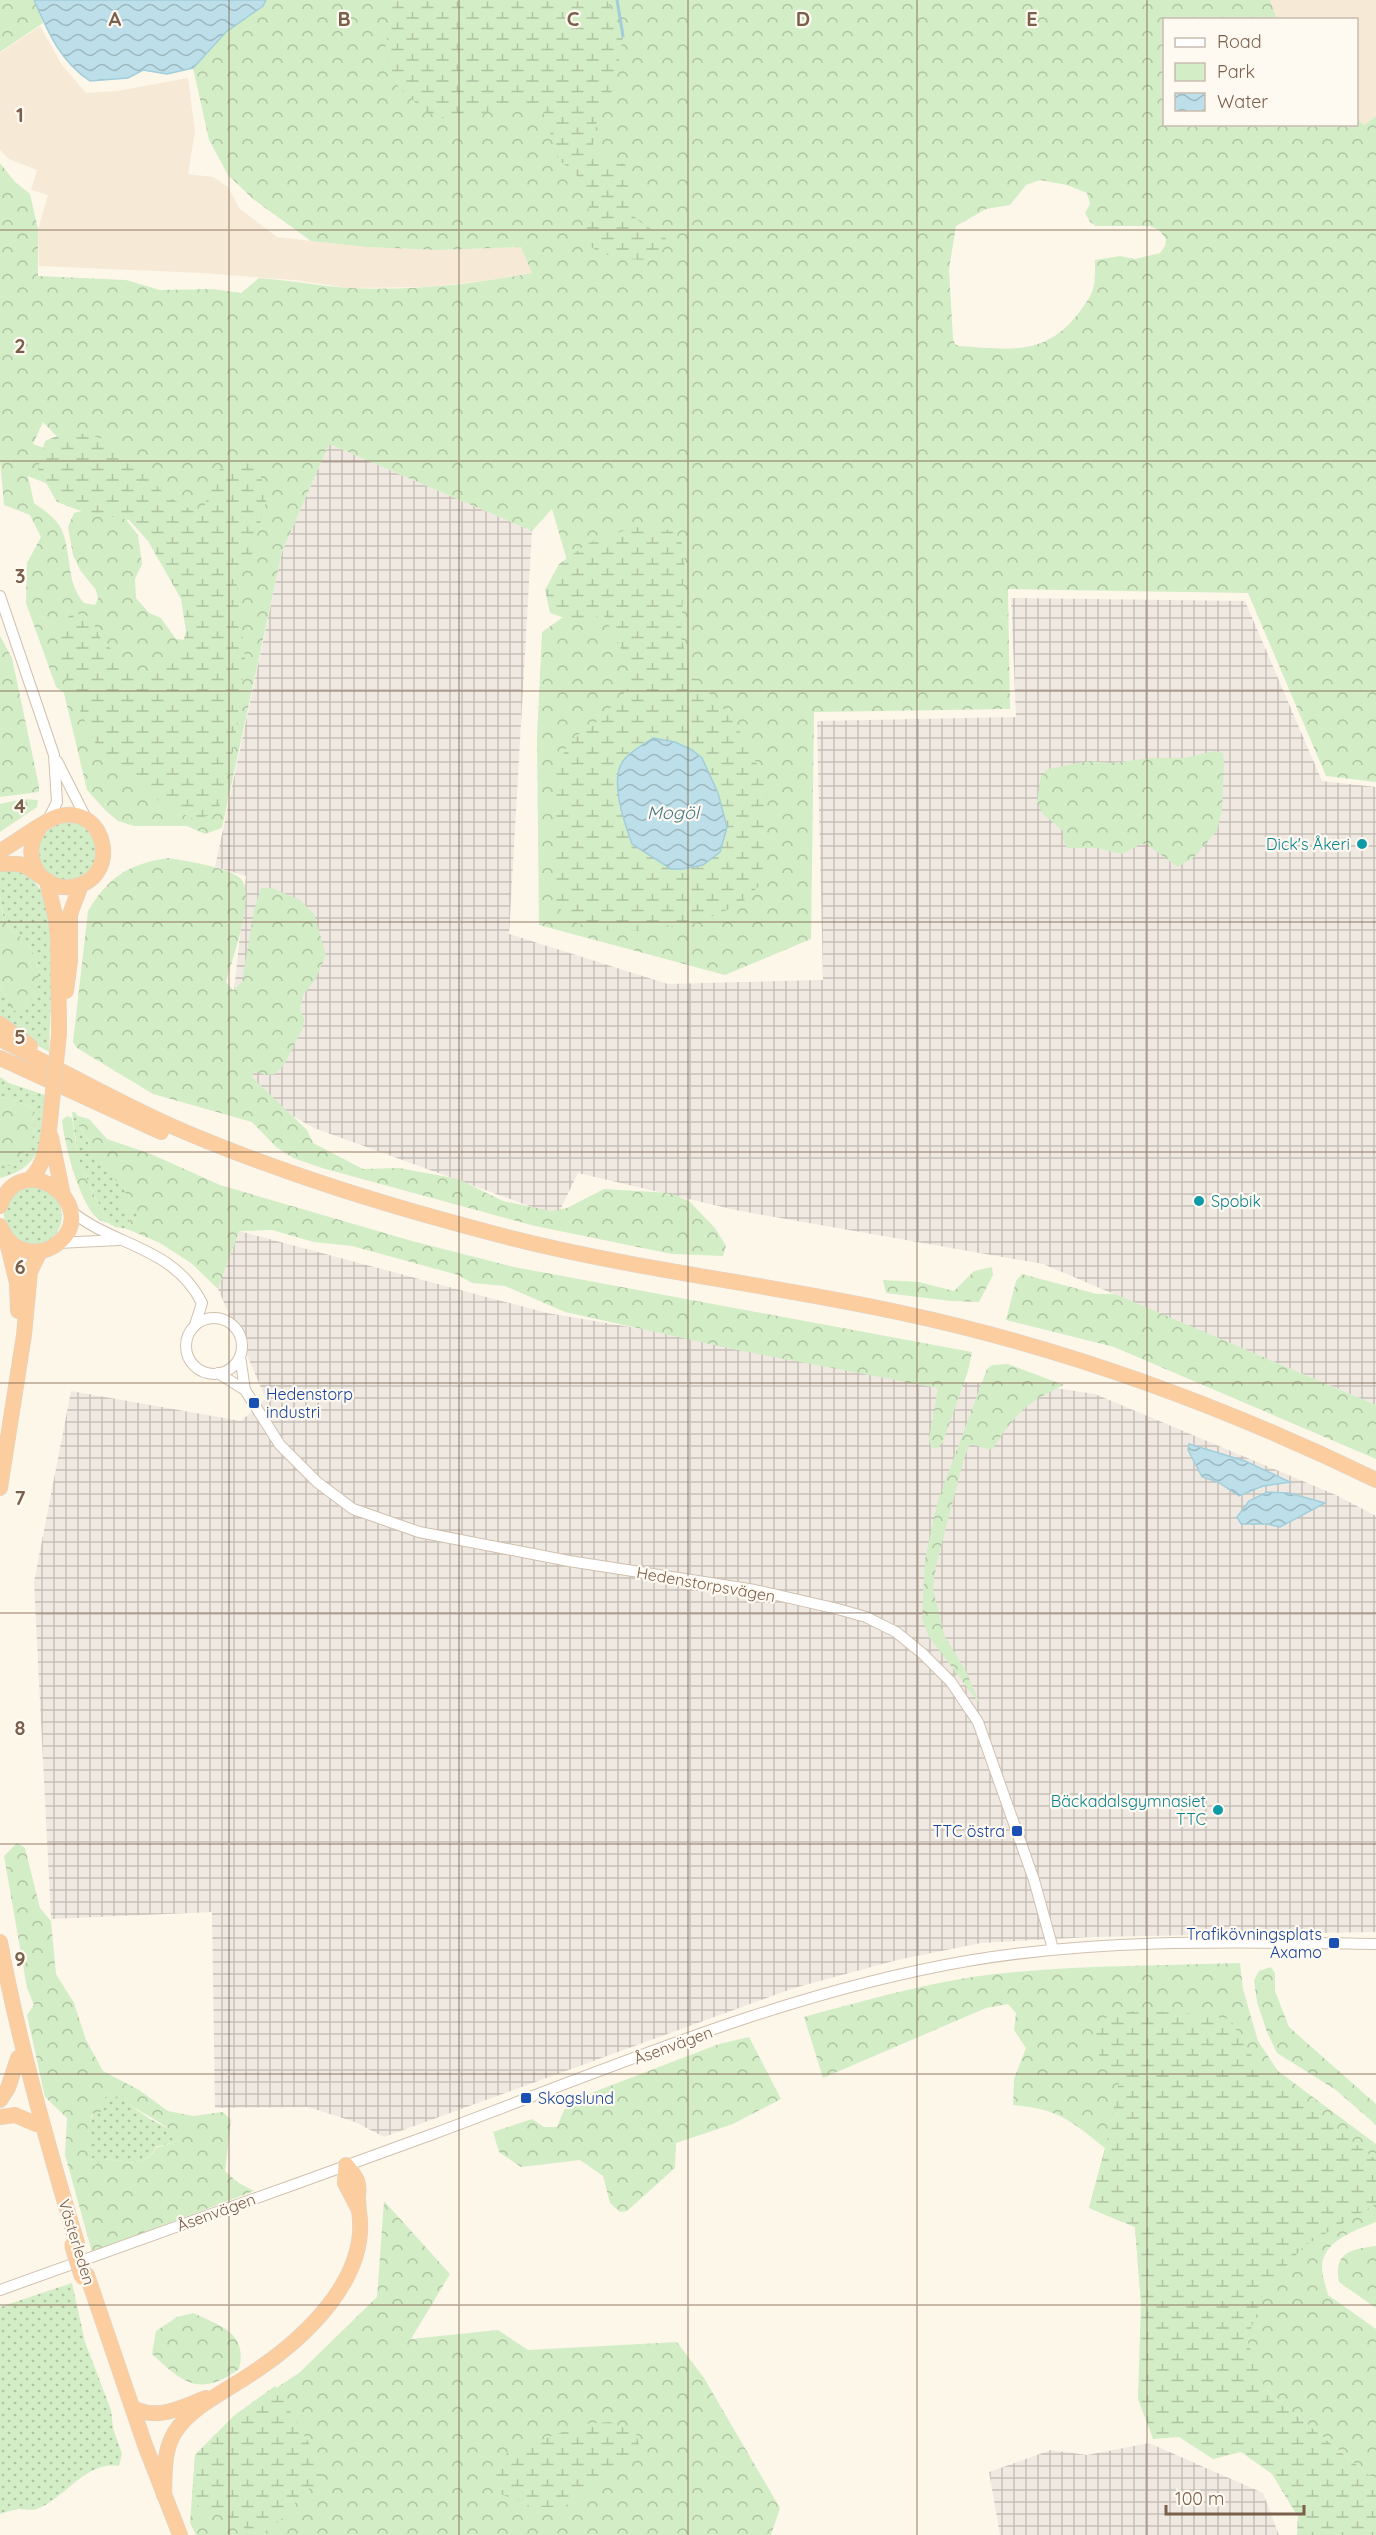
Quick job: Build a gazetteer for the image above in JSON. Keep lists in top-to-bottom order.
{
  "streets": {
    "highway": ["Västerleden"],
    "street": ["Hedenstorpsvägen", "Åsenvägen"]
  },
  "crossings": [
    ["Hedenstorpsvägen", "Åsenvägen"]
  ],
  "water": ["Mogöl"],
  "places": {
    "other": ["Dick's Åkeri", "Spobik", "Bäckadalsgymnasiet TTC"],
    "transit": [
      "Hedenstorp industri",
      "TTC östra",
      "Trafikövningsplats Axamo",
      "Skogslund"
    ]
  },
  "legend": ["Road", "Park", "Water"],
  "scale_bar": "100 m",
  "grid": {
    "columns": [
      "A",
      "B",
      "C",
      "D",
      "E"
    ],
    "rows": [
      "1",
      "2",
      "3",
      "4",
      "5",
      "6",
      "7",
      "8",
      "9"
    ]
  }
}
